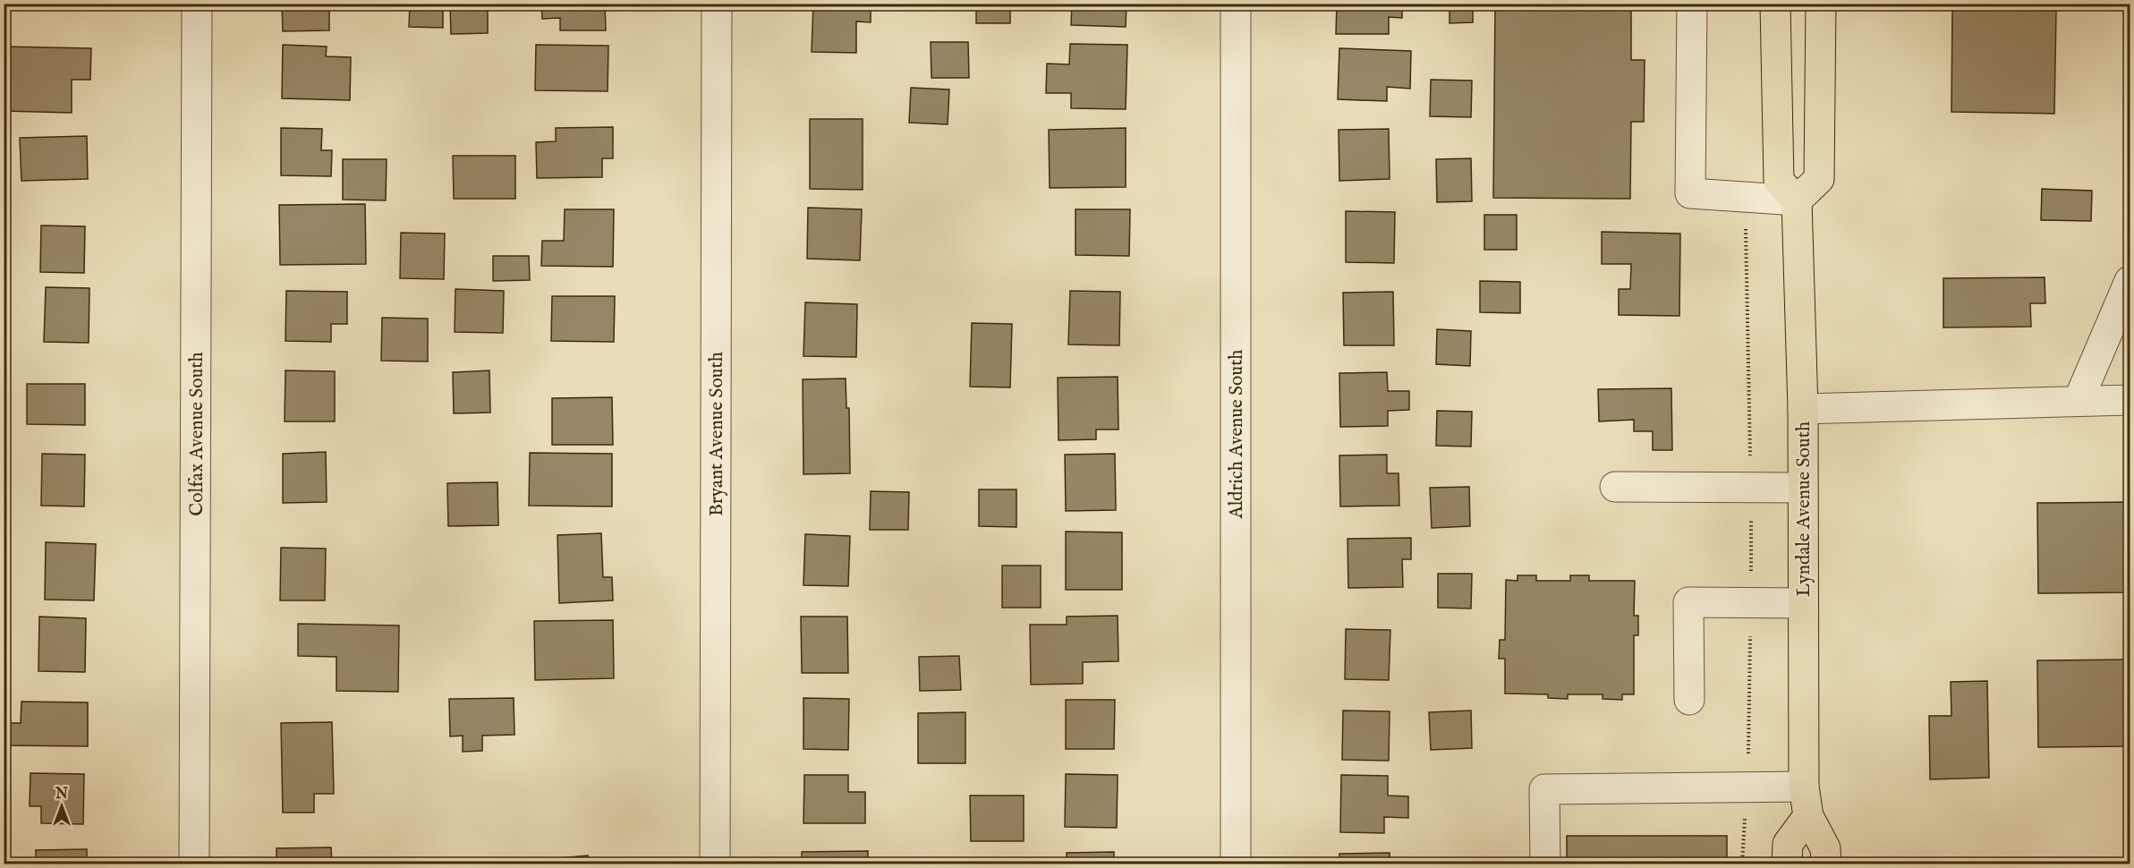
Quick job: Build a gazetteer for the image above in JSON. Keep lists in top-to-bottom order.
{
  "streets": {
    "main road": ["Lyndale Avenue South"],
    "street": ["Colfax Avenue South", "Bryant Avenue South", "Aldrich Avenue South"]
  },
  "north": "top"
}
